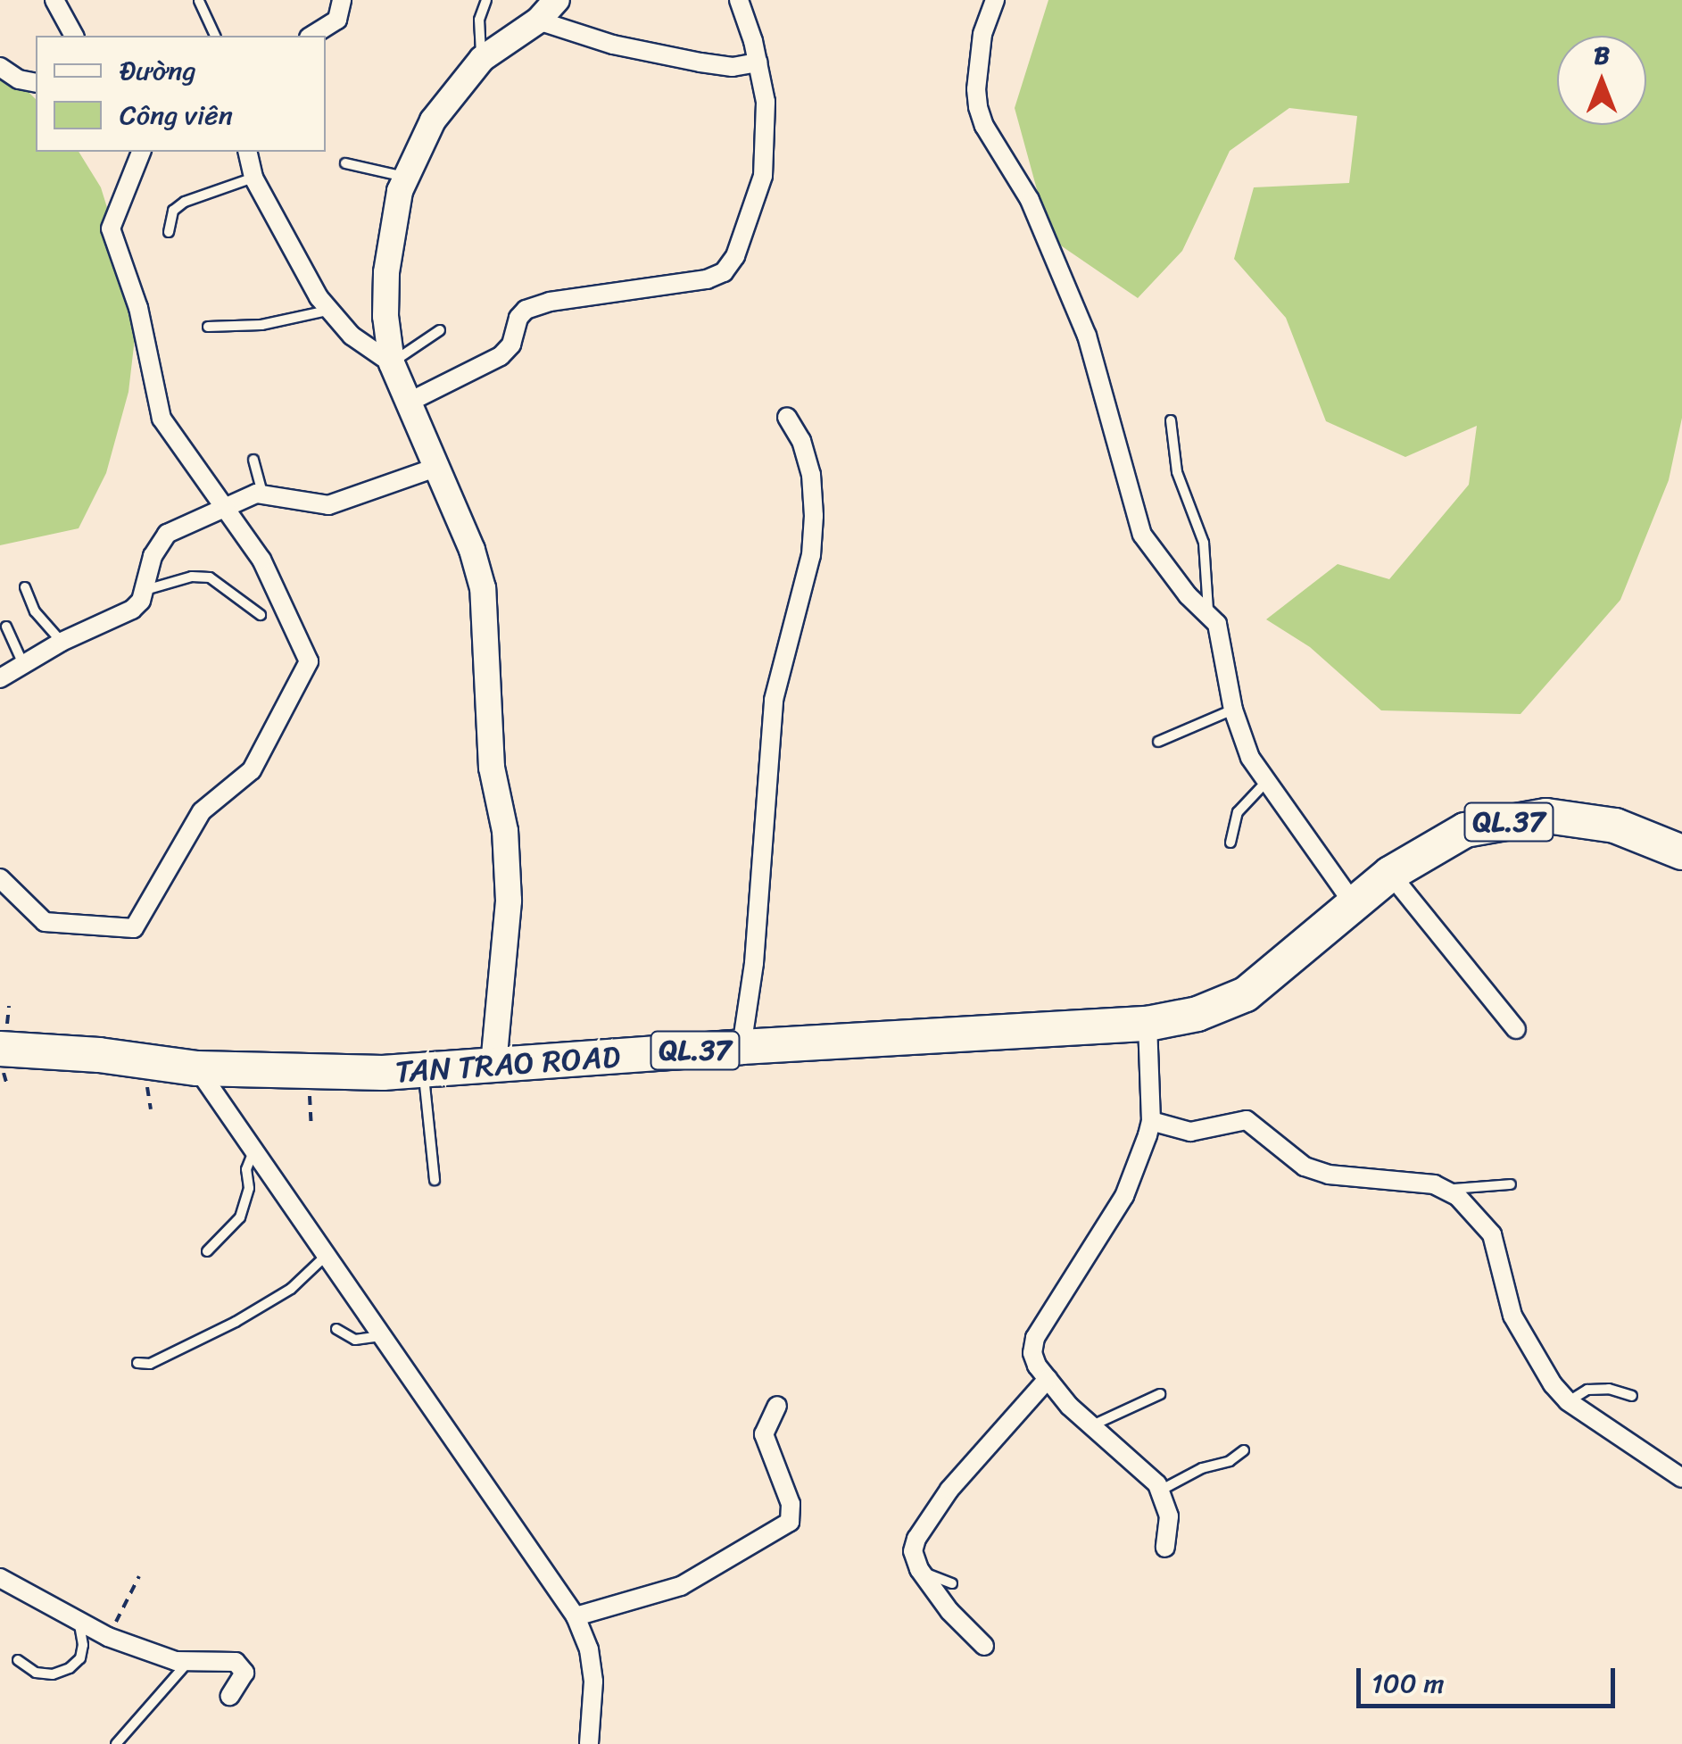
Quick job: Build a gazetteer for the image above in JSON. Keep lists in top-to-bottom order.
{
  "streets": {
    "highway": ["QL.37", "TAN TRAO ROAD"]
  },
  "crossings": [
    ["QL.37", "TAN TRAO ROAD"]
  ],
  "legend": ["Đường", "Công viên"],
  "scale_bar": "100 m",
  "north": "top"
}
